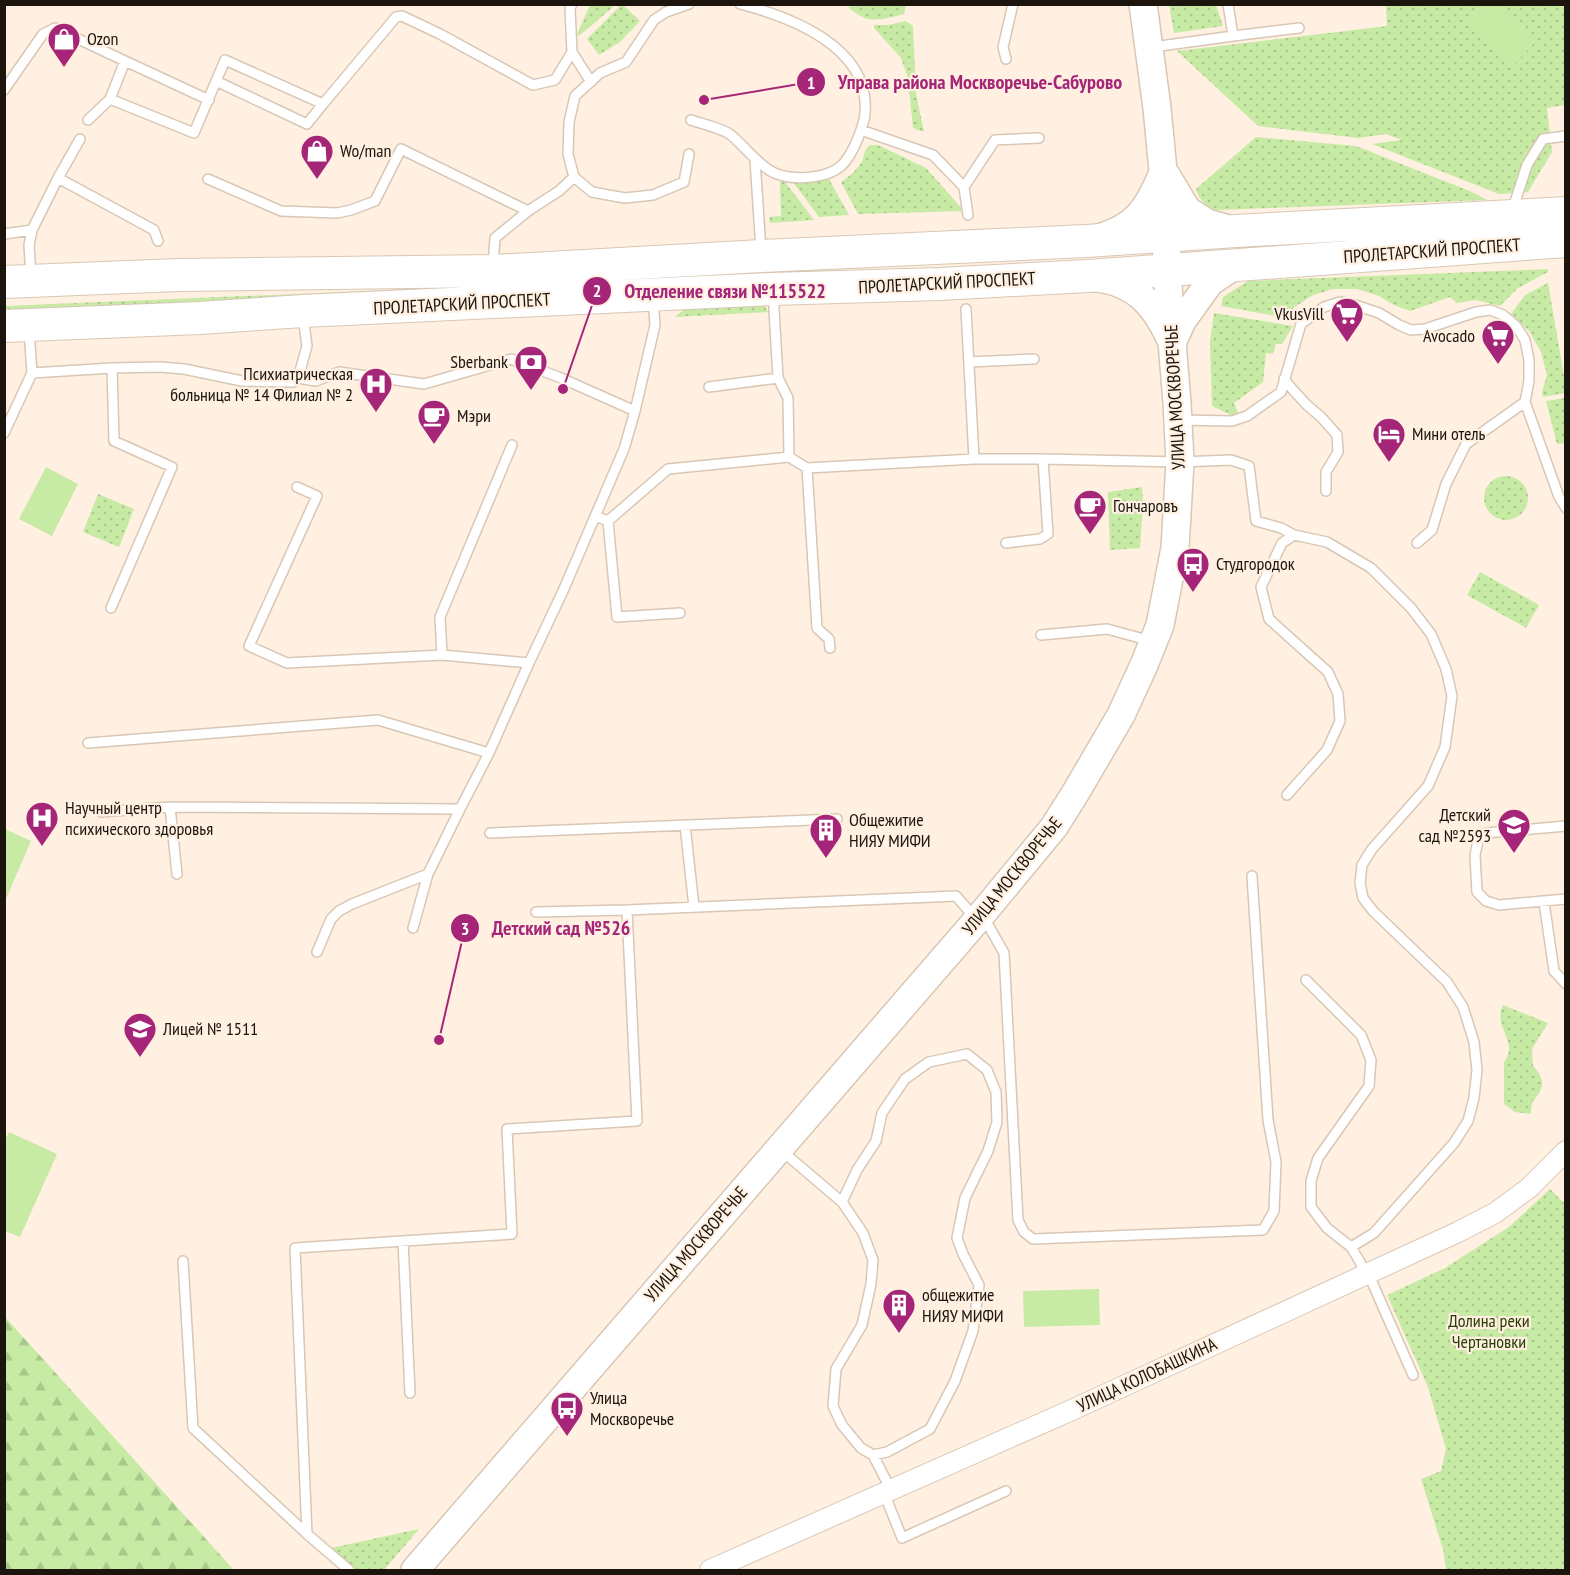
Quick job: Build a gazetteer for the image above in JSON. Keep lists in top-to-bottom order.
{
  "streets": {
    "main road": ["ПРОЛЕТАРСКИЙ ПРОСПЕКТ", "УЛИЦА МОСКВОРЕЧЬЕ"],
    "street": ["УЛИЦА КОЛОБАШКИНА"]
  },
  "crossings": [
    ["ПРОЛЕТАРСКИЙ ПРОСПЕКТ", "УЛИЦА МОСКВОРЕЧЬЕ"]
  ],
  "parks": ["Долина реки Чертановки"],
  "places": {
    "shop": ["Ozon", "Wo/man"],
    "other": ["Управа района Москворечье-Сабурово", "Отделение связи №115522", "Детский сад №526"],
    "supermarket": ["VkusVill", "Avocado"],
    "bank": ["Sberbank"],
    "hospital": ["Психиатрическая больница № 14 Филиал № 2", "Научный центр психического здоровья"],
    "cafe": ["Мэри", "Гончаровъ"],
    "hotel": ["Мини отель"],
    "bus stop": ["Студгородок", "Улица Москворечье"],
    "school or university": ["Детский сад №2593", "Лицей № 1511"],
    "building": ["Общежитие НИЯУ МИФИ", "общежитие НИЯУ МИФИ"]
  }
}
